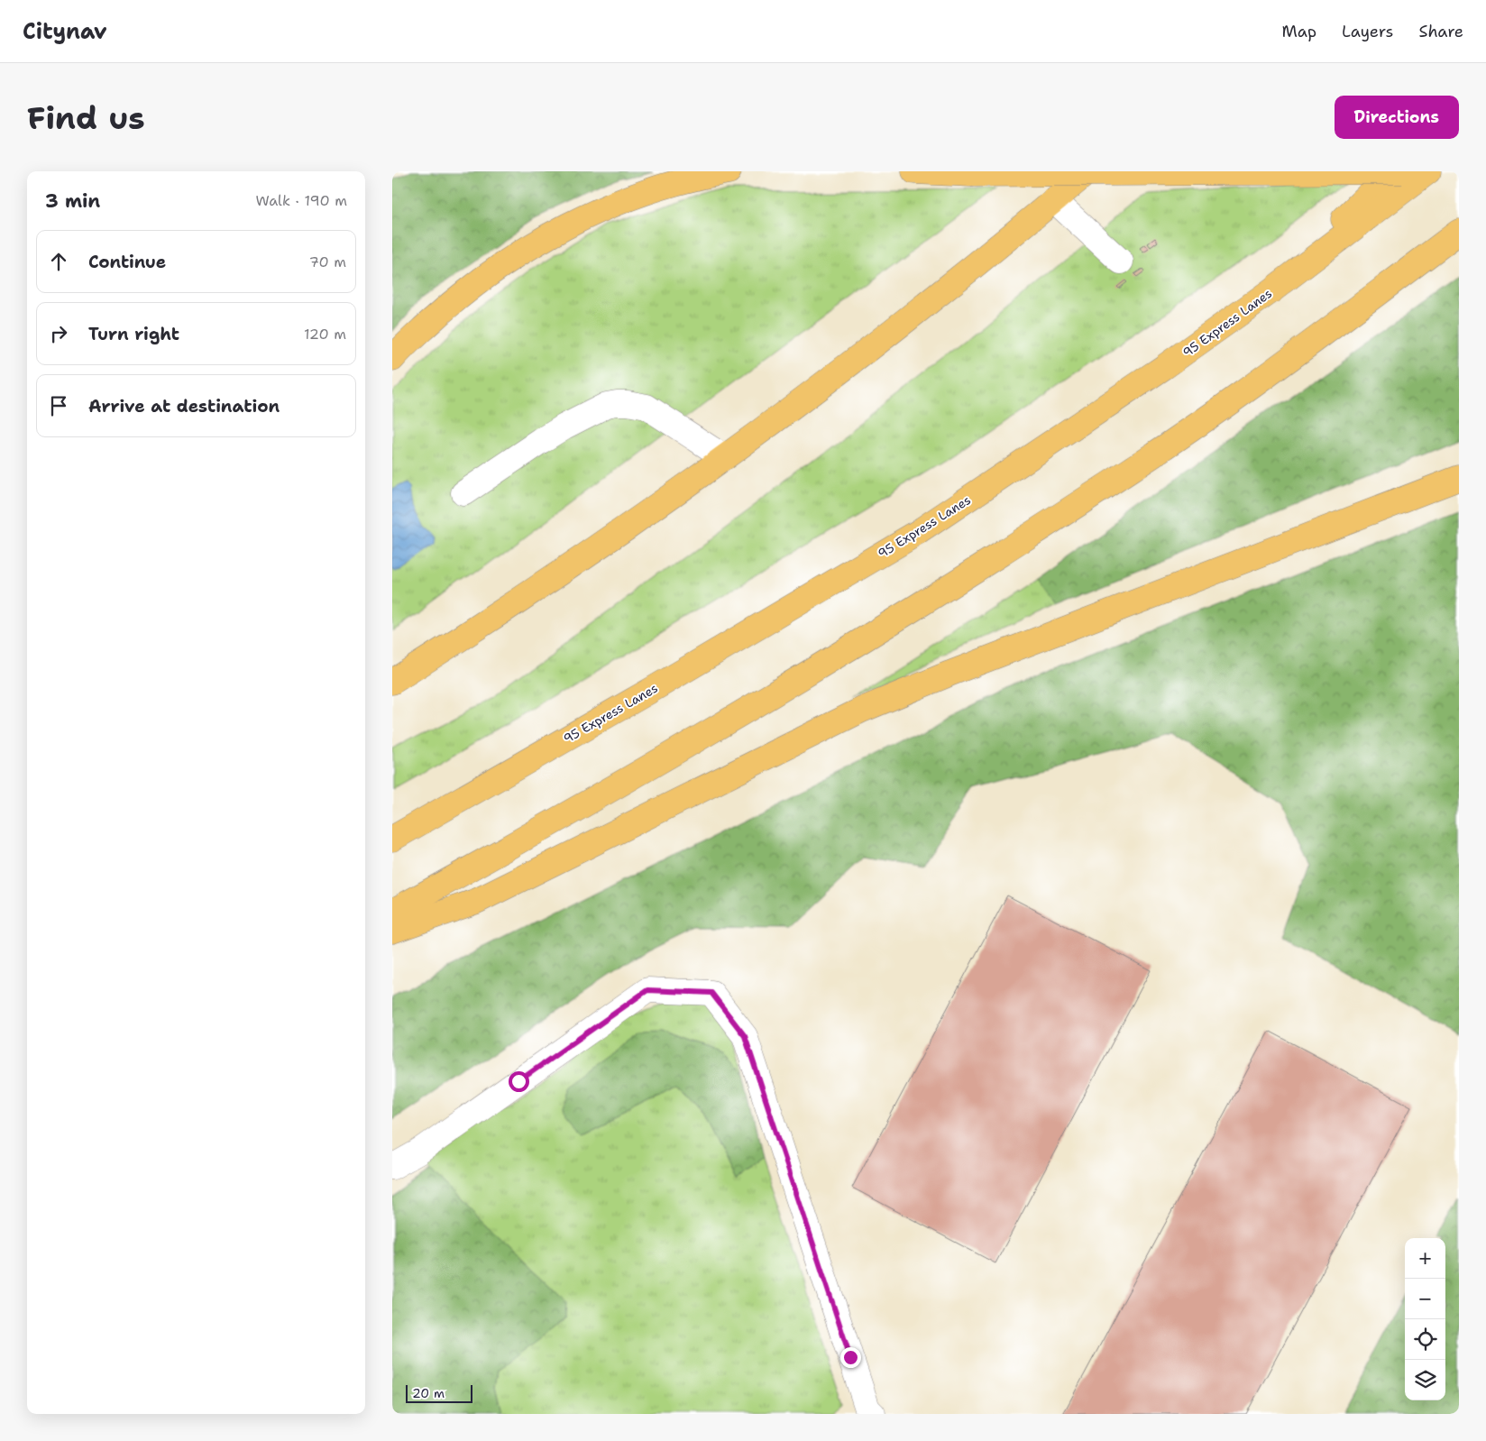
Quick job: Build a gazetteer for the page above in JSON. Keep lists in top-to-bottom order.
{
  "streets": {
    "highway": ["95 Express Lanes"]
  },
  "scale_bar": "20 m",
  "page": {
    "header": "Citynav",
    "nav": ["Map", "Layers", "Share"],
    "buttons": "Directions",
    "title": "Find us",
    "heading": ["3 min", "Walk · 190 m"],
    "list": [
      ["Continue", "70 m"],
      ["Turn right", "120 m"],
      "Arrive at destination"
    ],
    "map_buttons": ["+", "−"],
    "scale": "20 m"
  }
}
